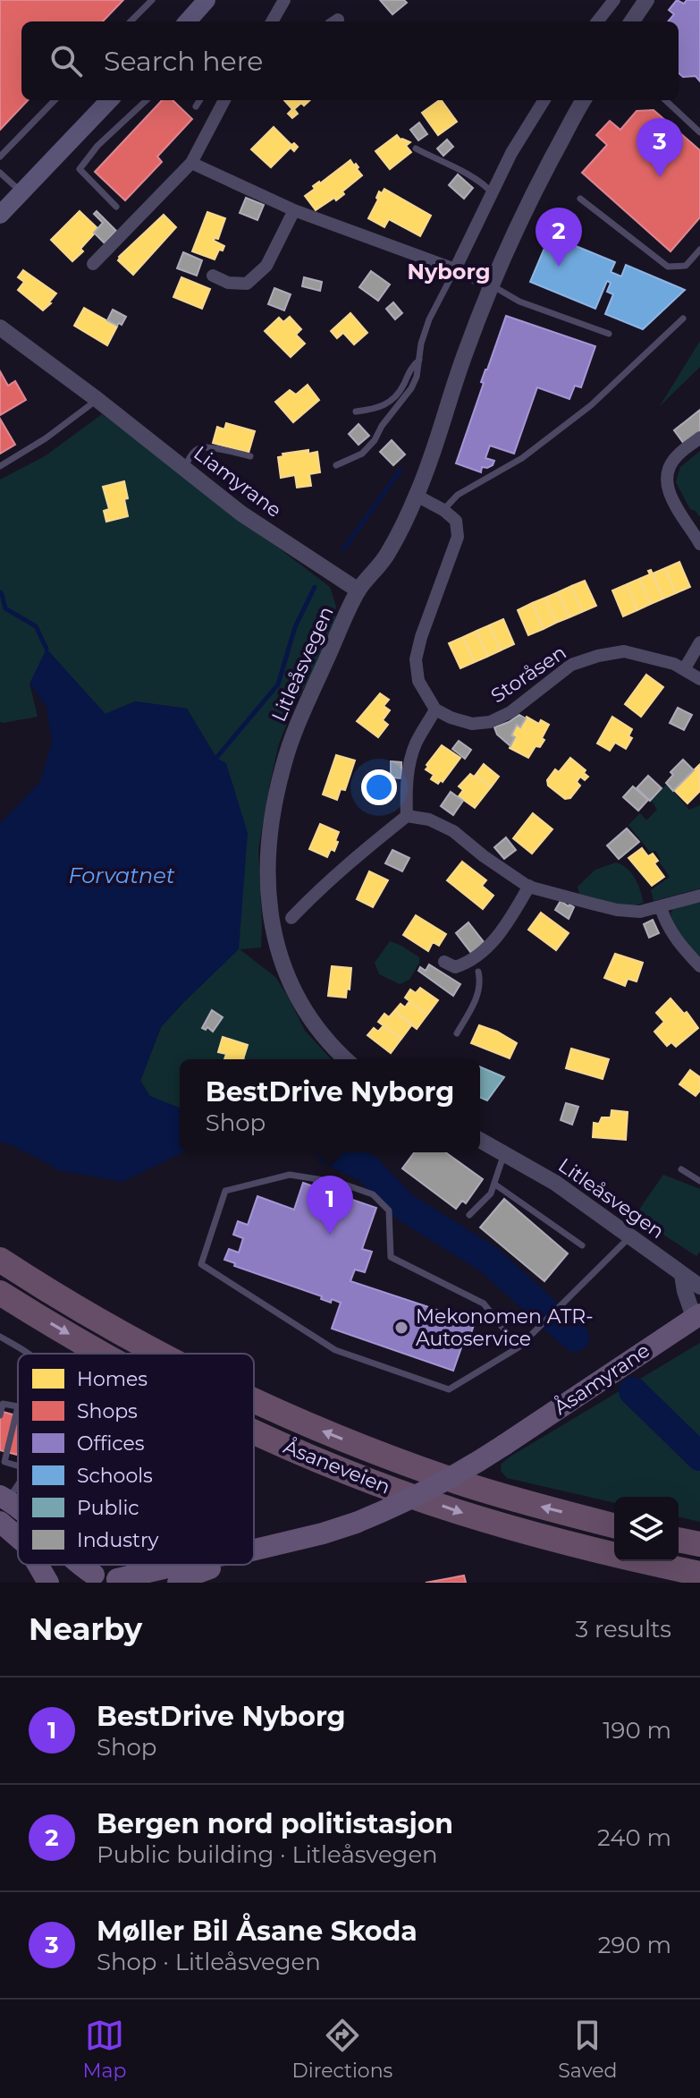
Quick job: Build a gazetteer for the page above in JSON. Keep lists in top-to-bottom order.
{
  "streets": {
    "highway": ["Åsaneveien"],
    "main road": ["Åsamyrane"],
    "street": ["Liamyrane", "Litleåsvegen", "Storåsen"]
  },
  "crossings": [
    ["Liamyrane", "Litleåsvegen"]
  ],
  "districts": ["Nyborg"],
  "water": ["Forvatnet"],
  "places": ["Mekonomen ATR- Autoservice"],
  "legend": [
    "Homes",
    "Shops",
    "Offices",
    "Schools",
    "Public",
    "Industry"
  ],
  "page": {
    "search": "Search here",
    "pins": ["3", "2", "1"],
    "popup": ["BestDrive Nyborg", "Shop"],
    "heading": ["Nearby", "3 results"],
    "list": [
      {
        "mark": "1",
        "name": "BestDrive Nyborg",
        "note": "Shop",
        "value": "190 m"
      },
      {
        "mark": "2",
        "name": "Bergen nord politistasjon",
        "note": "Public building · Litleåsvegen",
        "value": "240 m"
      },
      {
        "mark": "3",
        "name": "Møller Bil Åsane Skoda",
        "note": "Shop · Litleåsvegen",
        "value": "290 m"
      }
    ],
    "nav": ["Map", "Directions", "Saved"]
  }
}
